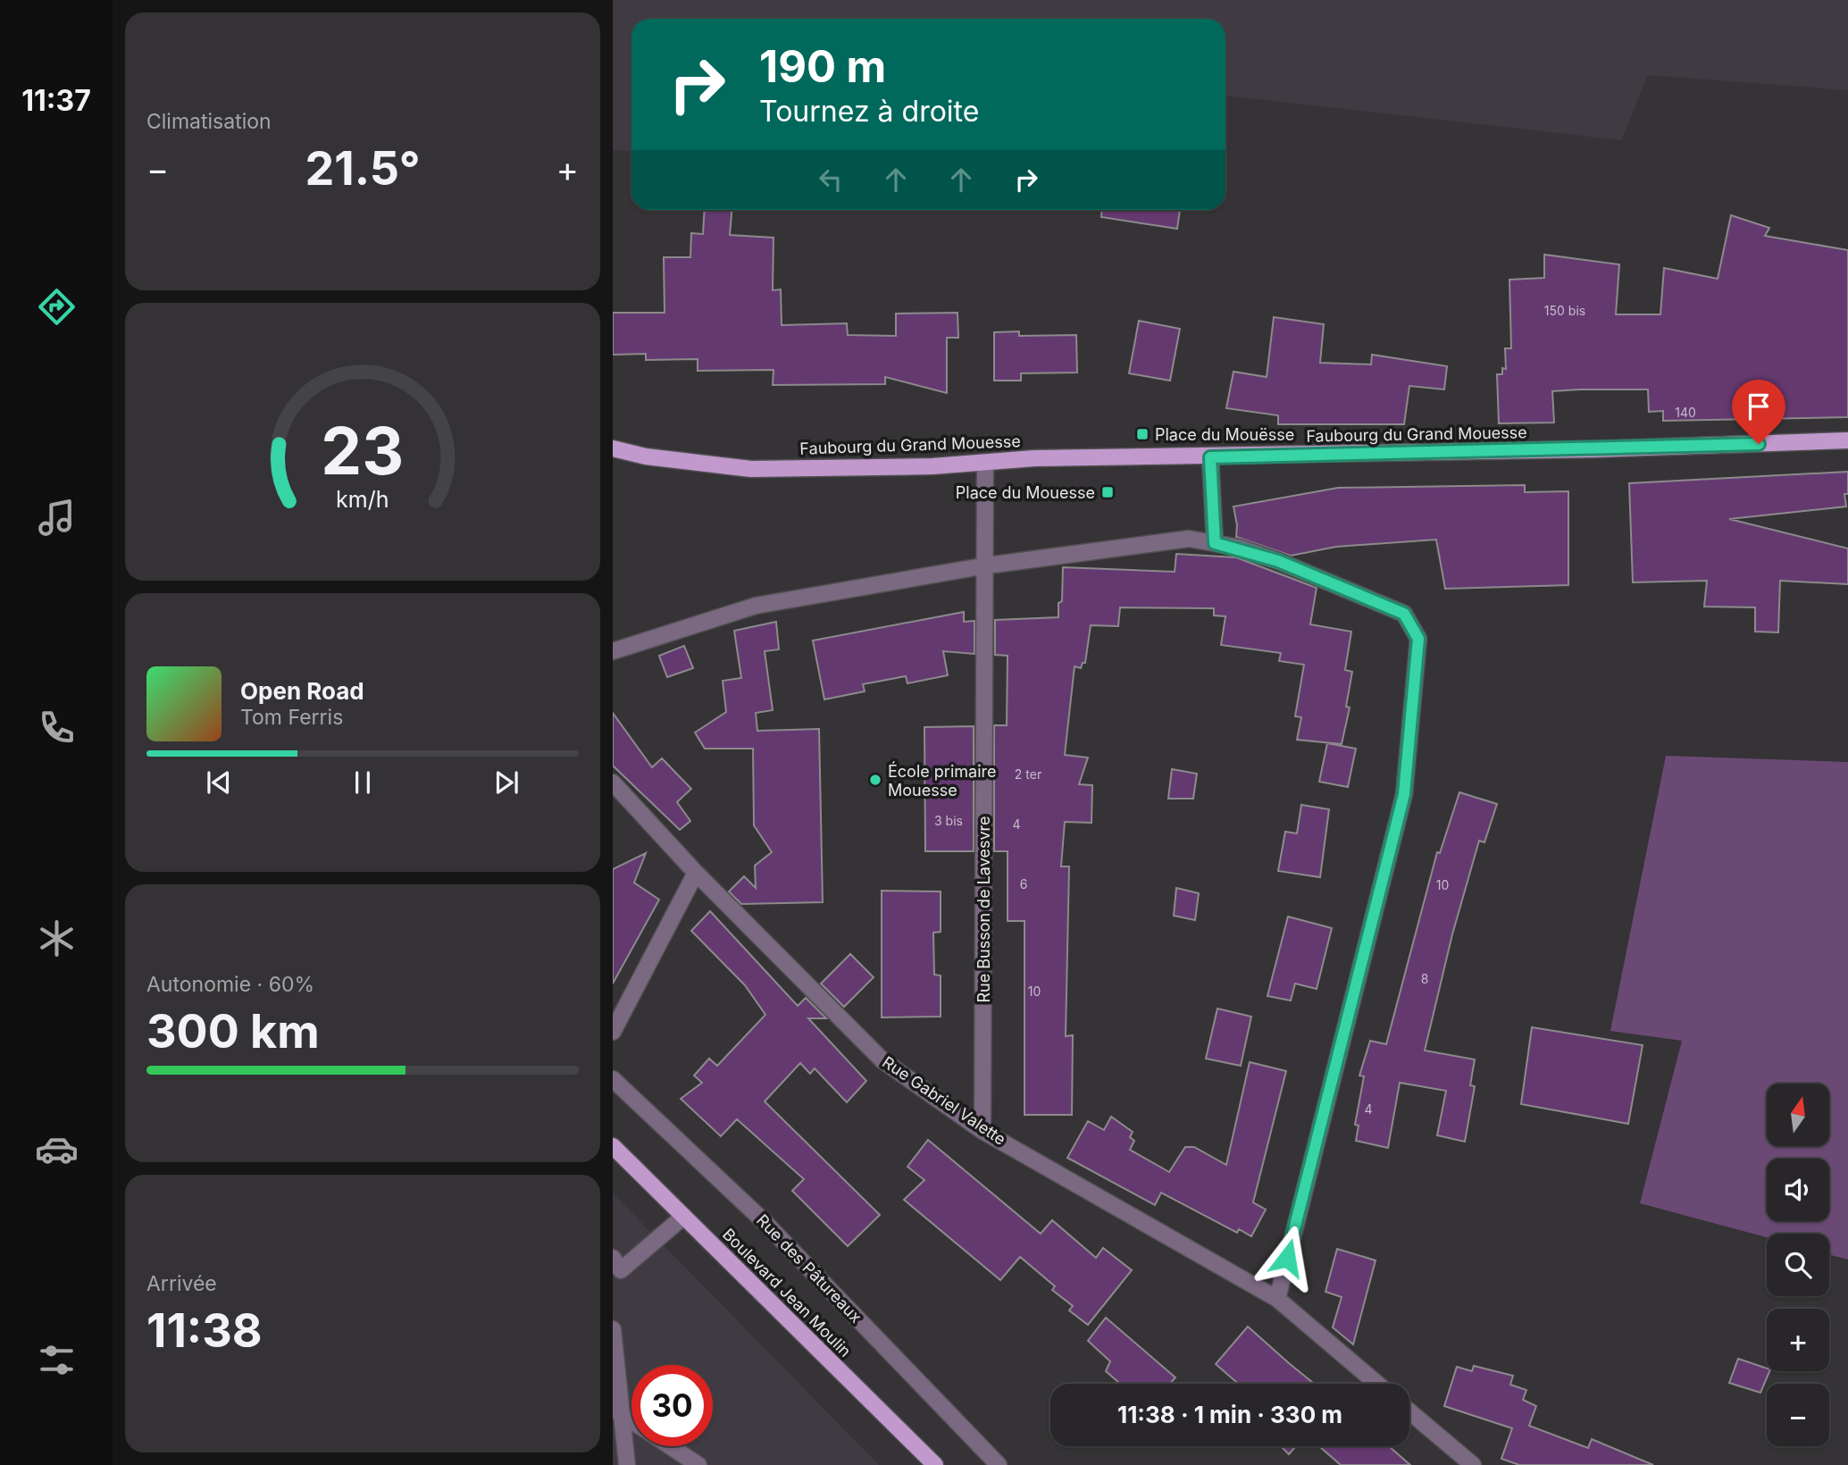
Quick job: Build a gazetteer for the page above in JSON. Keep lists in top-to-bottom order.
{
  "streets": {
    "main road": ["Faubourg du Grand Mouesse", "Boulevard Jean Moulin"],
    "street": ["Rue Busson de Lavesvre", "Rue Gabriel Valette", "Rue des Pâtureaux"]
  },
  "crossings": [
    ["Faubourg du Grand Mouesse", "Rue Busson de Lavesvre"],
    ["Rue Busson de Lavesvre", "Rue Gabriel Valette"]
  ],
  "places": {
    "transit": ["Place du Mouësse", "Place du Mouesse"],
    "other": ["École primaire Mouesse"]
  },
  "house_numbers": [
    "150 bis",
    "140",
    "2 ter",
    "3 bis",
    "4",
    "6",
    "10",
    "8",
    "10",
    "4"
  ],
  "north": "top",
  "page": {
    "tabs": "11:37",
    "tile": [
      "Climatisation",
      ["Autonomie · 60%", "300 km"],
      ["Arrivée", "11:38"]
    ],
    "turn": ["190 m", "Tournez à droite"],
    "heat": ["−", "21.5°", "+"],
    "song": ["Open Road", "Tom Ferris"],
    "map_buttons": ["+", "−"],
    "limit": "30",
    "trip": "11:38 · 1 min · 330 m",
    "gauge": ["23", "km/h"]
  }
}
